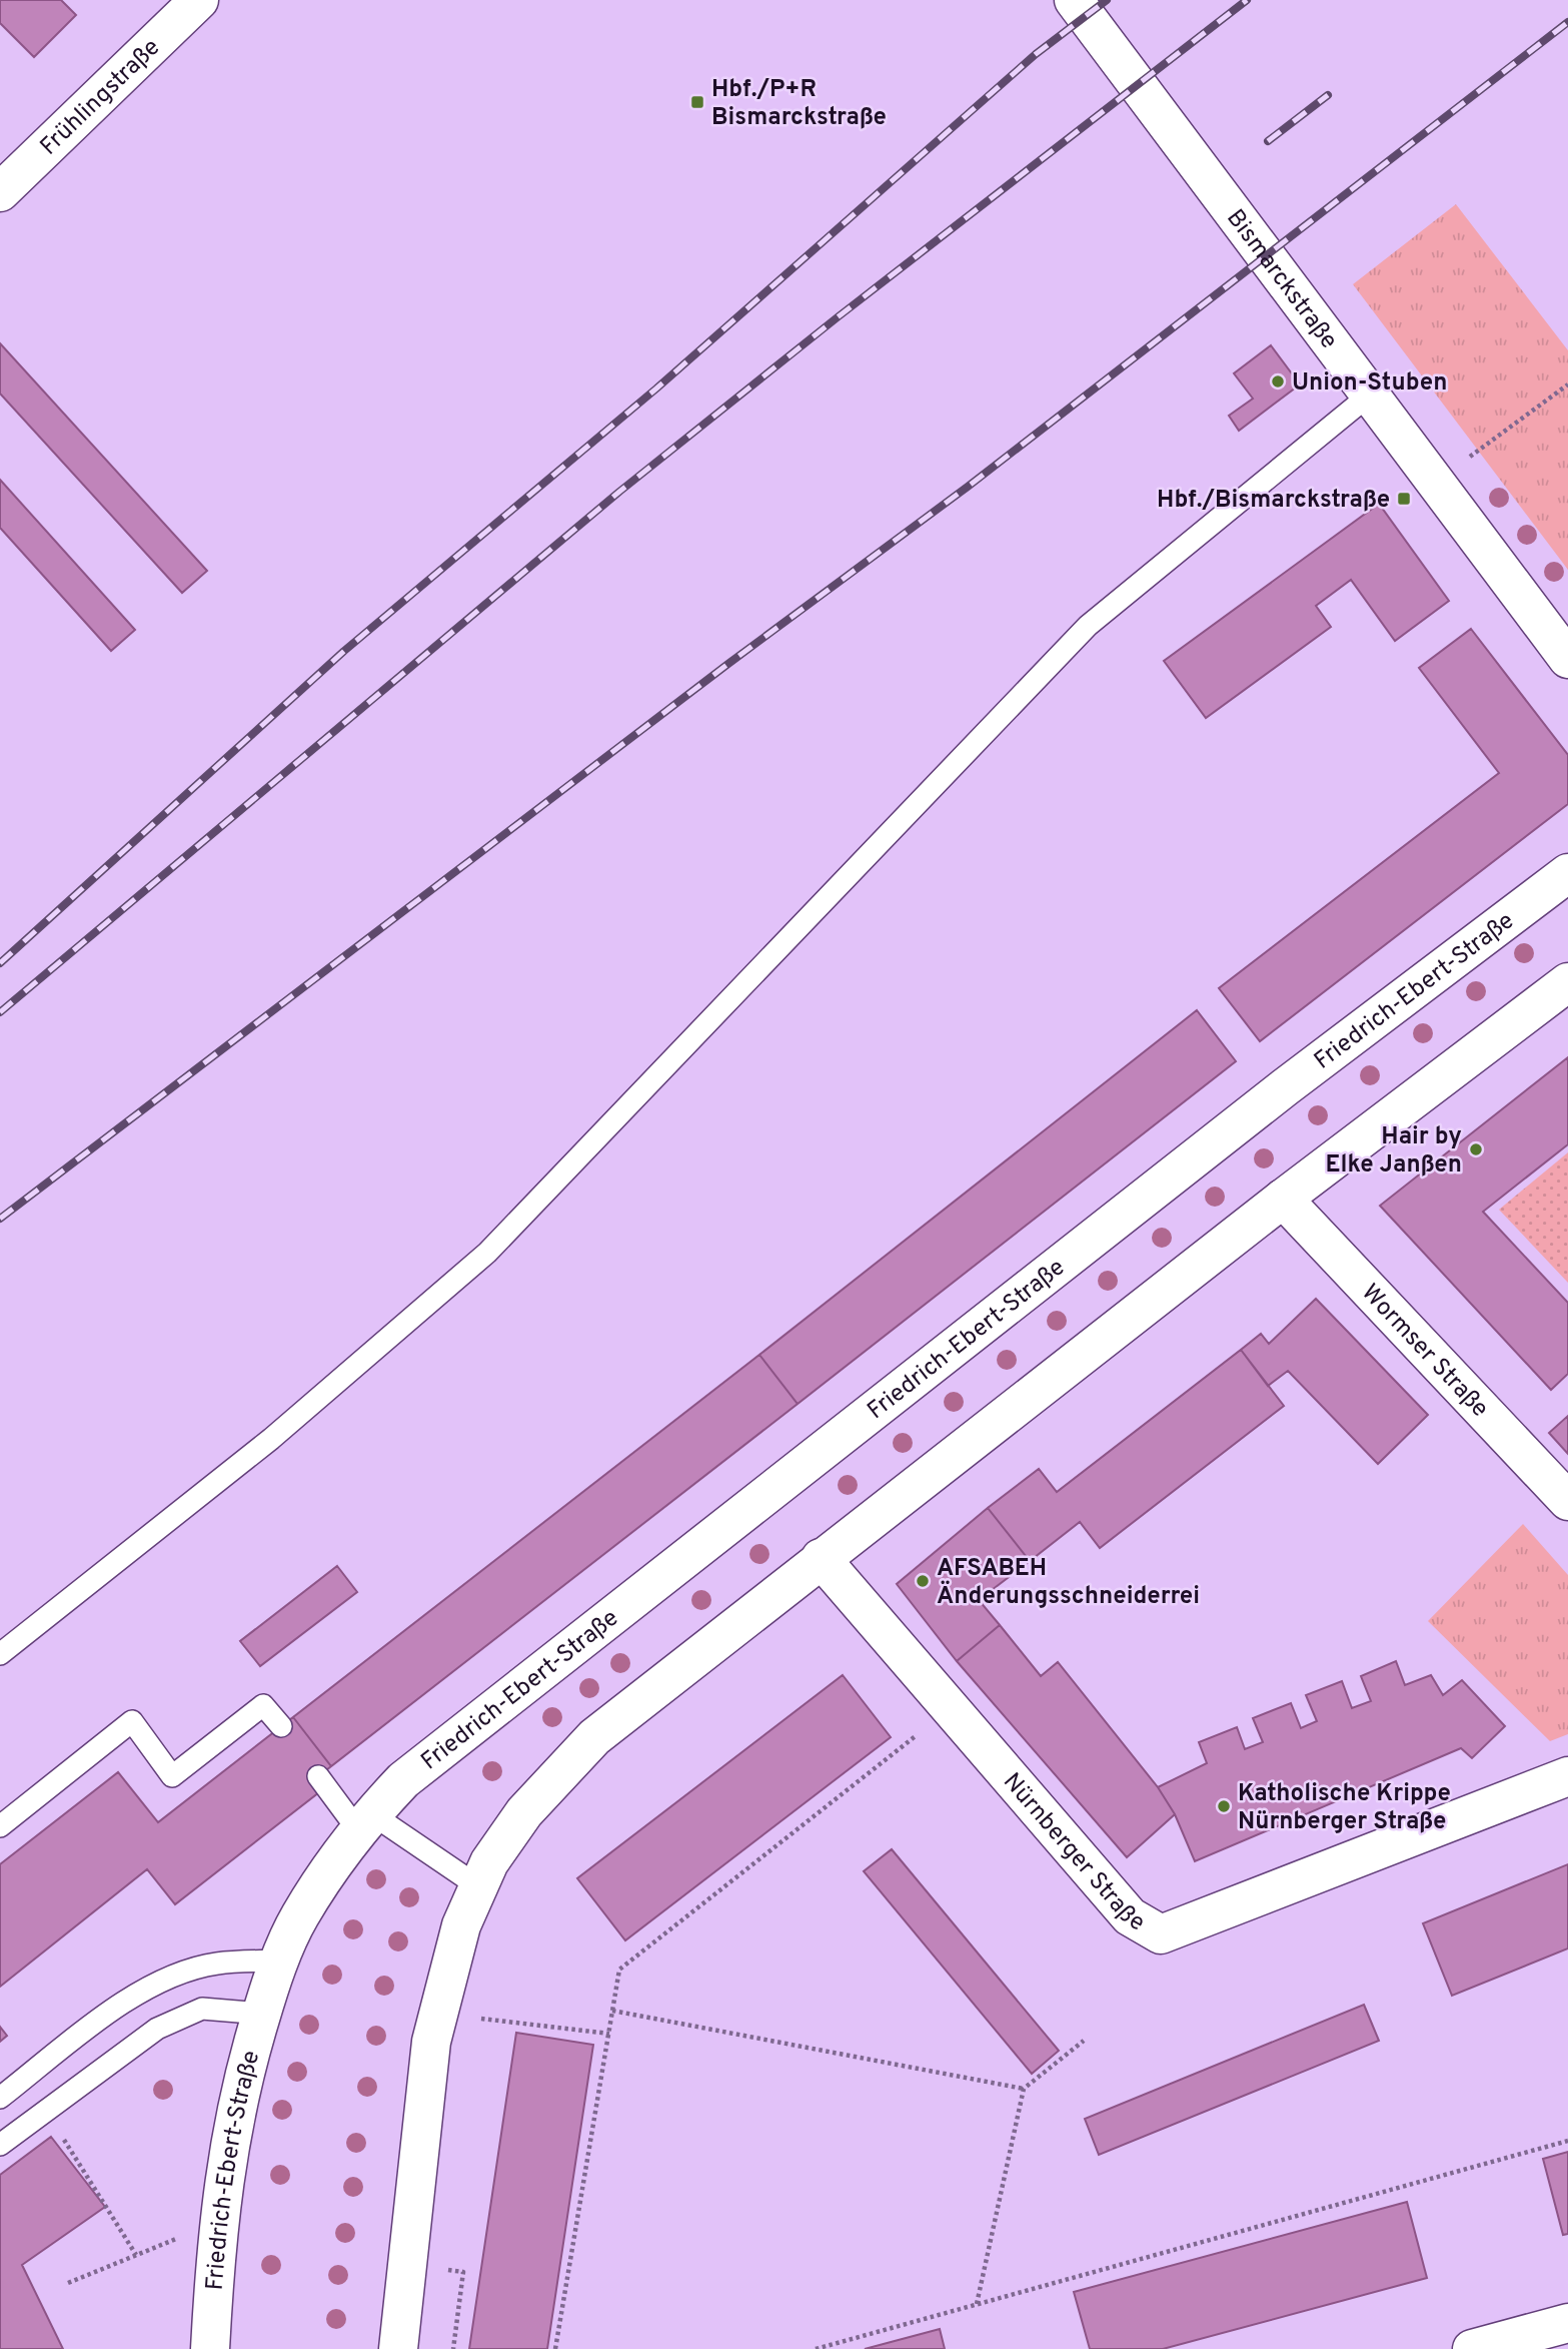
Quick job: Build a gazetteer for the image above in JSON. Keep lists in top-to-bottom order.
{
  "streets": {
    "main road": [
      "Frühlingstraße",
      "Bismarckstraße",
      "Friedrich-Ebert-Straße",
      "Wormser Straße",
      "Nürnberger Straße"
    ]
  },
  "places": {
    "transit": ["Hbf./P+R Bismarckstraße", "Hbf./Bismarckstraße"],
    "other": [
      "Union-Stuben",
      "Hair by Elke Janßen",
      "AFSABEH Änderungsschneiderrei",
      "Katholische Krippe Nürnberger Straße"
    ]
  }
}
